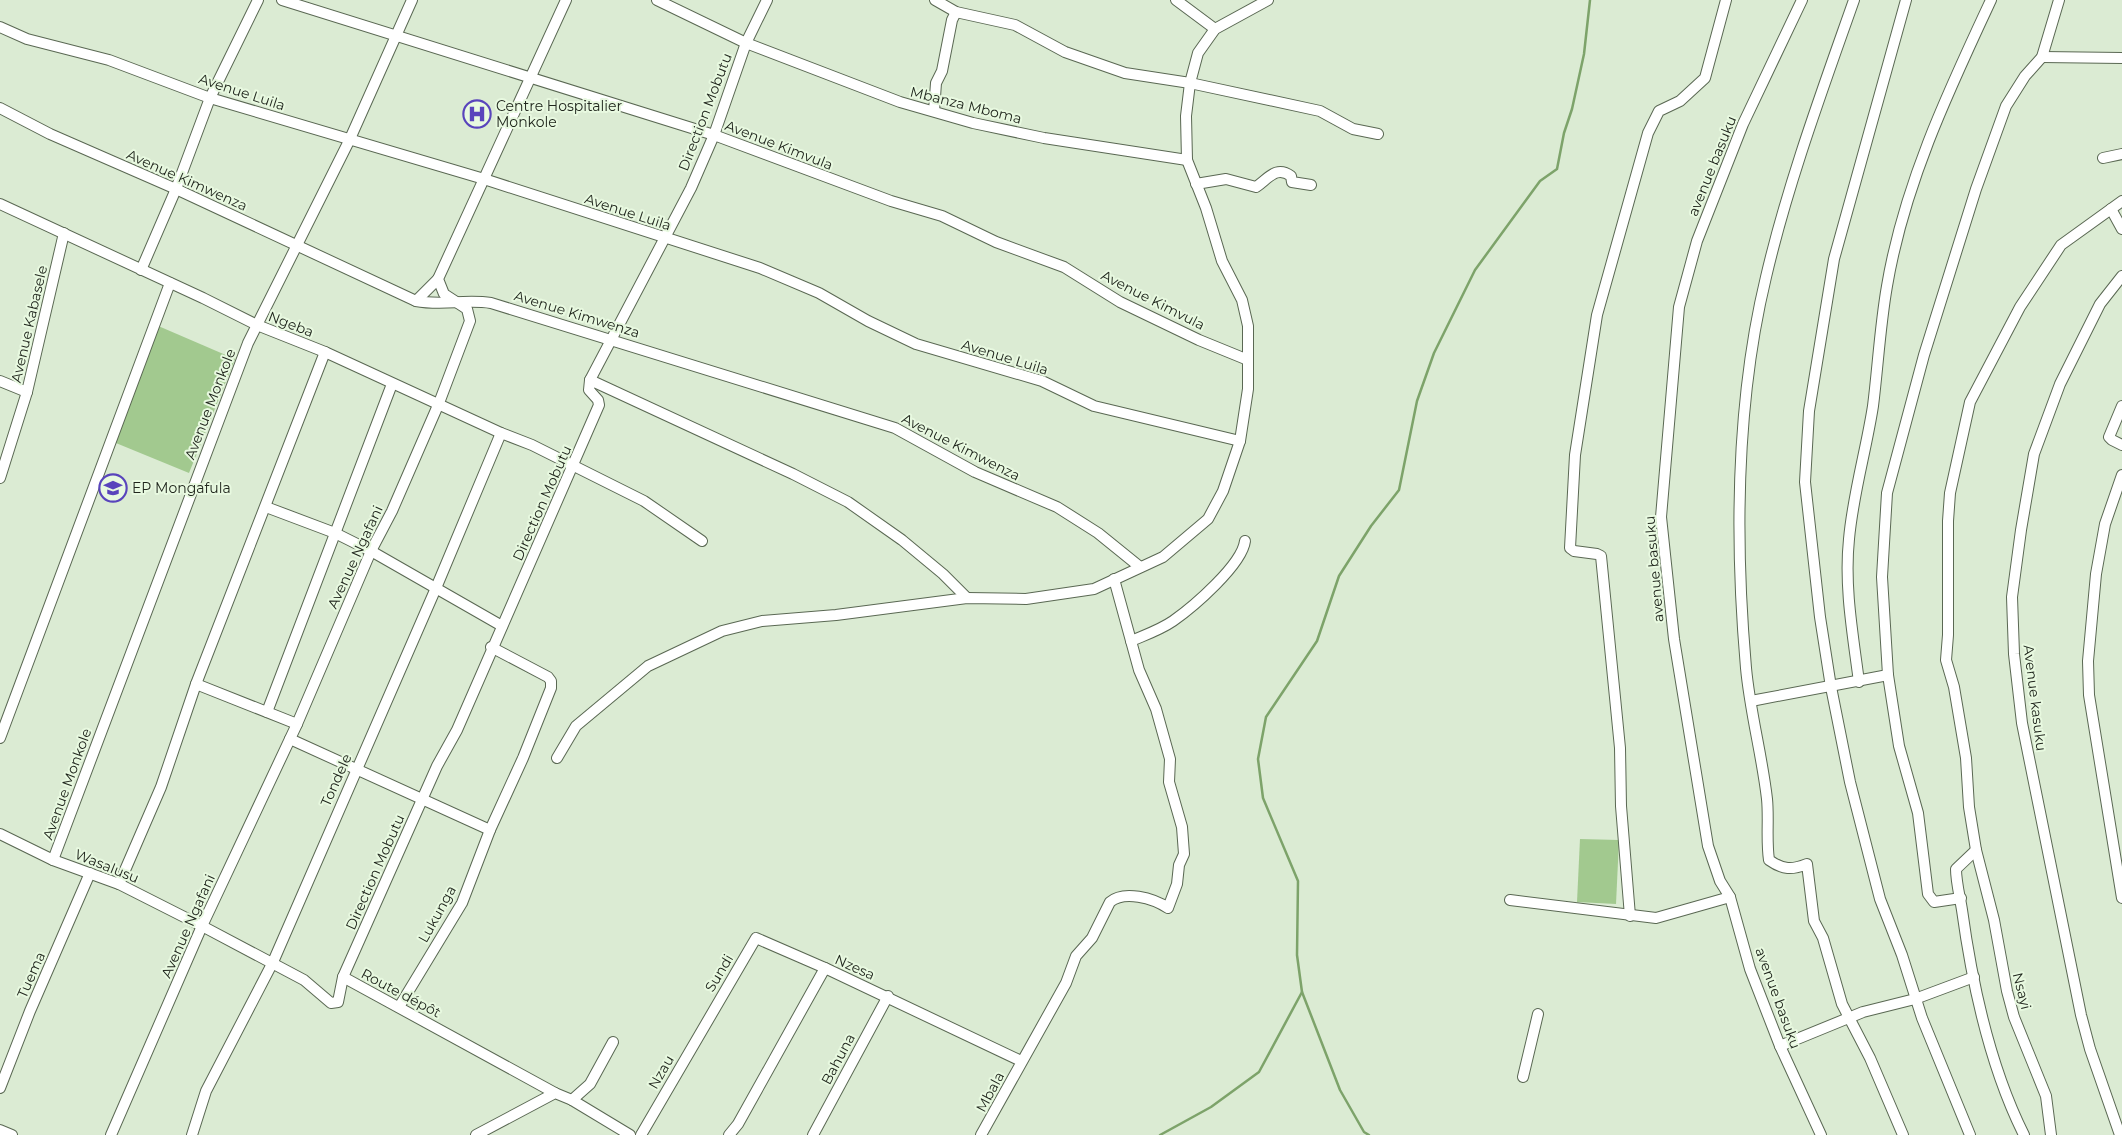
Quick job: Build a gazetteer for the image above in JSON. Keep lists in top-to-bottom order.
{
  "streets": {
    "street": [
      "Avenue Luila",
      "Mbanza Mboma",
      "Direction Mobutu",
      "Avenue Kimvula",
      "avenue basuku",
      "Avenue Kimwenza",
      "Avenue Kabasele",
      "Ngeba",
      "Avenue Monkole",
      "Avenue Ngafani",
      "Avenue kasuku",
      "Tondele",
      "Wasalusu",
      "Lukunga",
      "Nzesa",
      "Sundi",
      "Tuema",
      "Nsayi",
      "Route dépôt",
      "Bahuna",
      "Nzau",
      "Mbala"
    ]
  },
  "crossings": [
    ["Avenue Luila", "Direction Mobutu"],
    ["Avenue Luila", "Avenue Monkole"],
    ["Mbanza Mboma", "Direction Mobutu"],
    ["Direction Mobutu", "Avenue Kimvula"],
    ["Direction Mobutu", "Avenue Kimwenza"],
    ["Direction Mobutu", "Ngeba"],
    ["Direction Mobutu", "Lukunga"],
    ["Direction Mobutu", "Route dépôt"],
    ["Avenue Kimvula", "Avenue Monkole"],
    ["Avenue Kimwenza", "Avenue Monkole"],
    ["Avenue Kimwenza", "Avenue Ngafani"],
    ["Avenue Kabasele", "Ngeba"],
    ["Ngeba", "Avenue Monkole"],
    ["Ngeba", "Avenue Ngafani"],
    ["Ngeba", "Tondele"],
    ["Avenue Monkole", "Wasalusu"],
    ["Avenue Ngafani", "Wasalusu"],
    ["Avenue Ngafani", "Route dépôt"],
    ["Tondele", "Route dépôt"],
    ["Wasalusu", "Tuema"],
    ["Wasalusu", "Route dépôt"],
    ["Lukunga", "Route dépôt"],
    ["Nzesa", "Sundi"],
    ["Nzesa", "Bahuna"],
    ["Nzesa", "Mbala"],
    ["Sundi", "Nzau"]
  ],
  "places": {
    "hospital": ["Centre Hospitalier Monkole"],
    "school or university": ["EP Mongafula"]
  }
}
